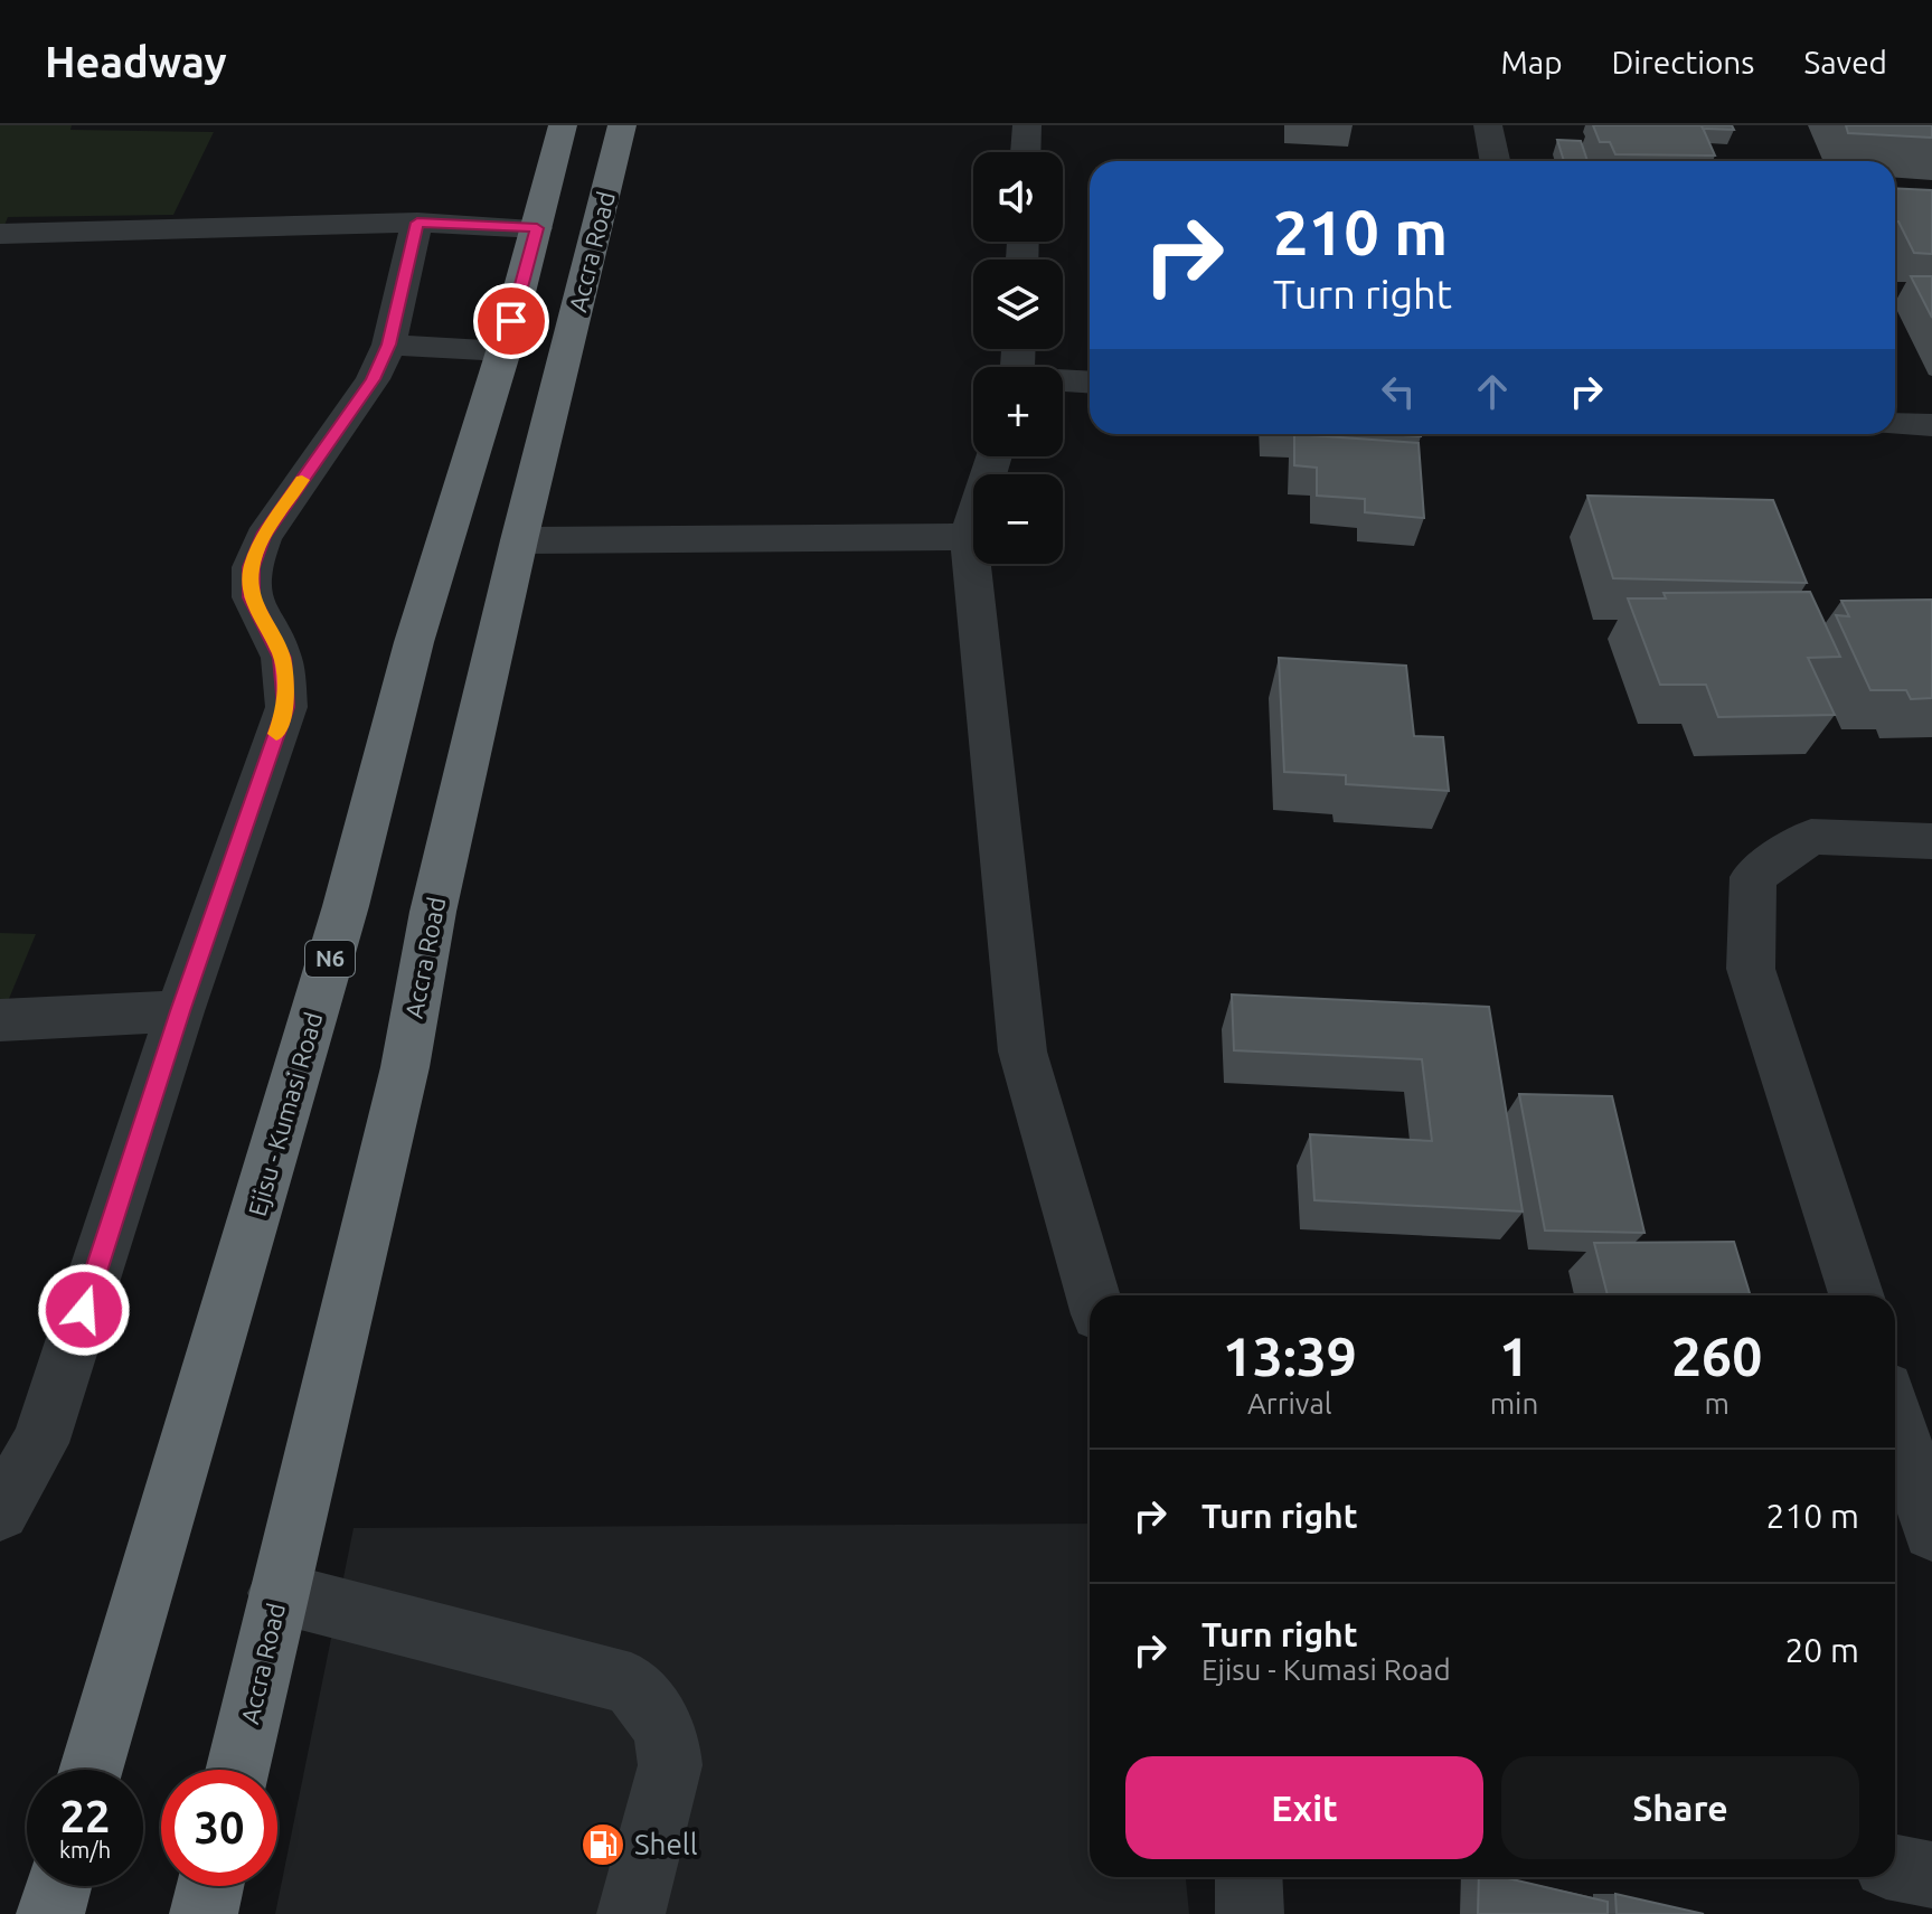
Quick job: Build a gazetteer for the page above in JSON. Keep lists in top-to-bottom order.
{
  "streets": {
    "highway": ["Accra Road", "N6", "Ejisu - Kumasi Road"]
  },
  "places": {
    "fuel station": ["Shell"]
  },
  "page": {
    "header": "Headway",
    "nav": ["Map", "Directions", "Saved"],
    "map_buttons": ["+", "−"],
    "turn": ["210 m", "Turn right"],
    "eta": [
      "13:39",
      "Arrival",
      "1",
      "min",
      "260",
      "m"
    ],
    "list": [
      {
        "name": "Turn right",
        "value": "210 m"
      },
      {
        "name": "Turn right",
        "note": "Ejisu - Kumasi Road",
        "value": "20 m"
      }
    ],
    "buttons": ["Exit", "Share"],
    "speed": "22 km/h",
    "limit": "30"
  }
}
